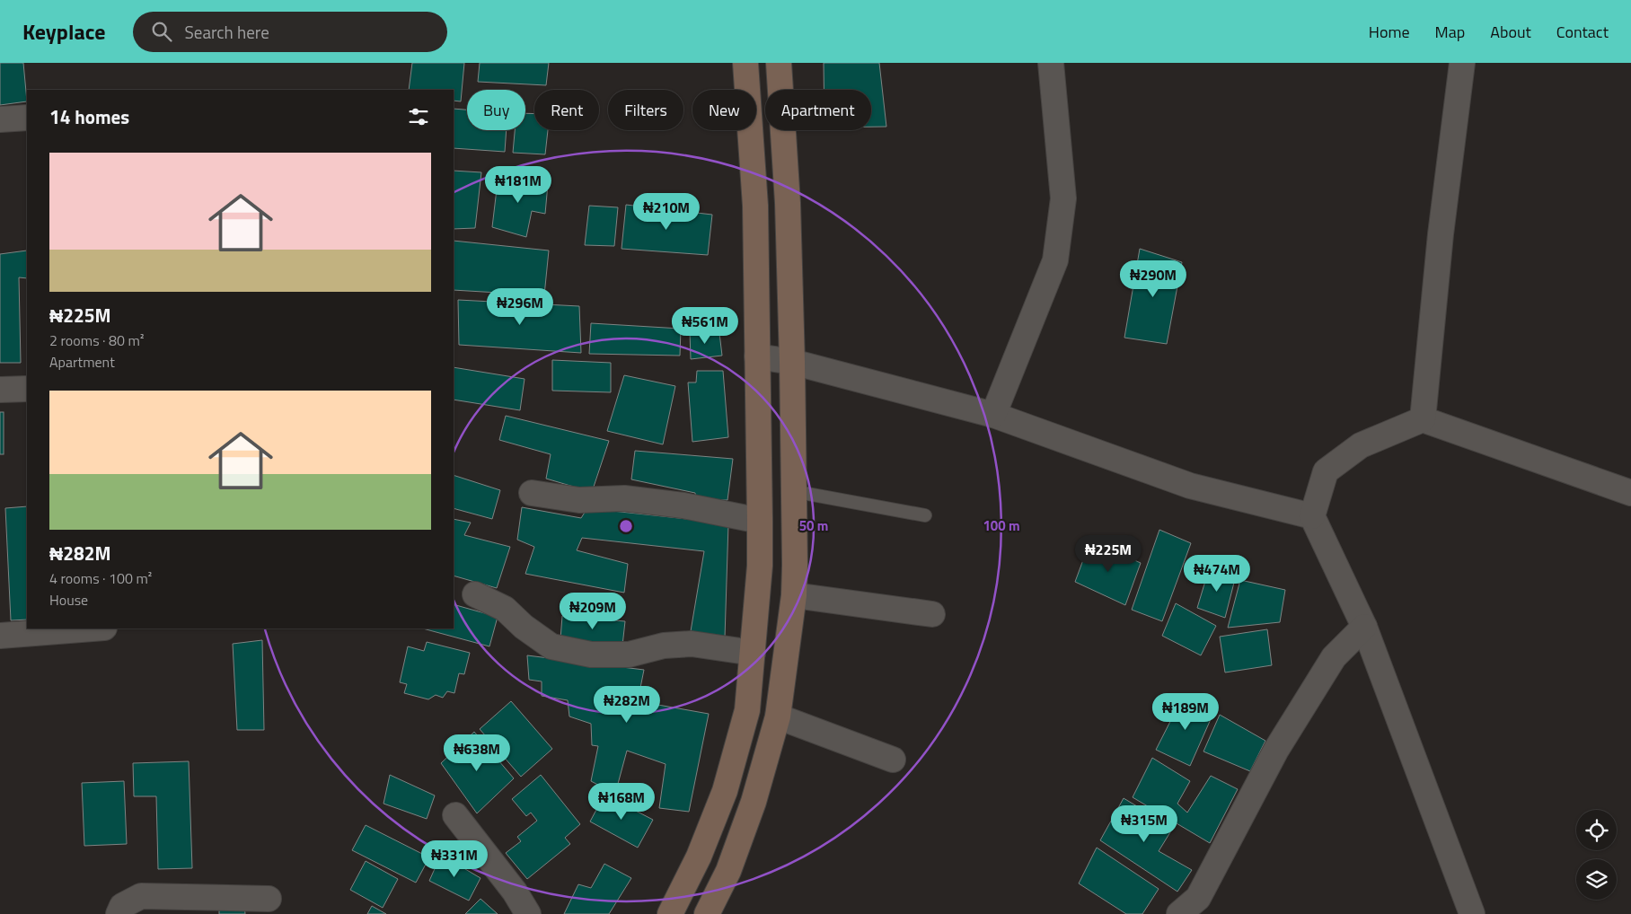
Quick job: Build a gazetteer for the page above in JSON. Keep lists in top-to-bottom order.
{
  "page": {
    "header": "Keyplace",
    "search": "Search here",
    "nav": [
      "Home",
      "Map",
      "About",
      "Contact"
    ],
    "chip": [
      "Buy",
      "Rent",
      "Filters",
      "New",
      "Apartment"
    ],
    "heading": "14 homes",
    "list": [
      {
        "name": "₦225M",
        "note": "2 rooms · 80 m² · Apartment"
      },
      {
        "name": "₦282M",
        "note": "4 rooms · 100 m² · House"
      }
    ],
    "price": [
      "₦181M",
      "₦210M",
      "₦290M",
      "₦296M",
      "₦561M",
      "₦225M",
      "₦474M",
      "₦209M",
      "₦282M",
      "₦189M",
      "₦638M",
      "₦168M",
      "₦315M",
      "₦331M"
    ]
  },
  "rings": ["50 m", "100 m"]
}
